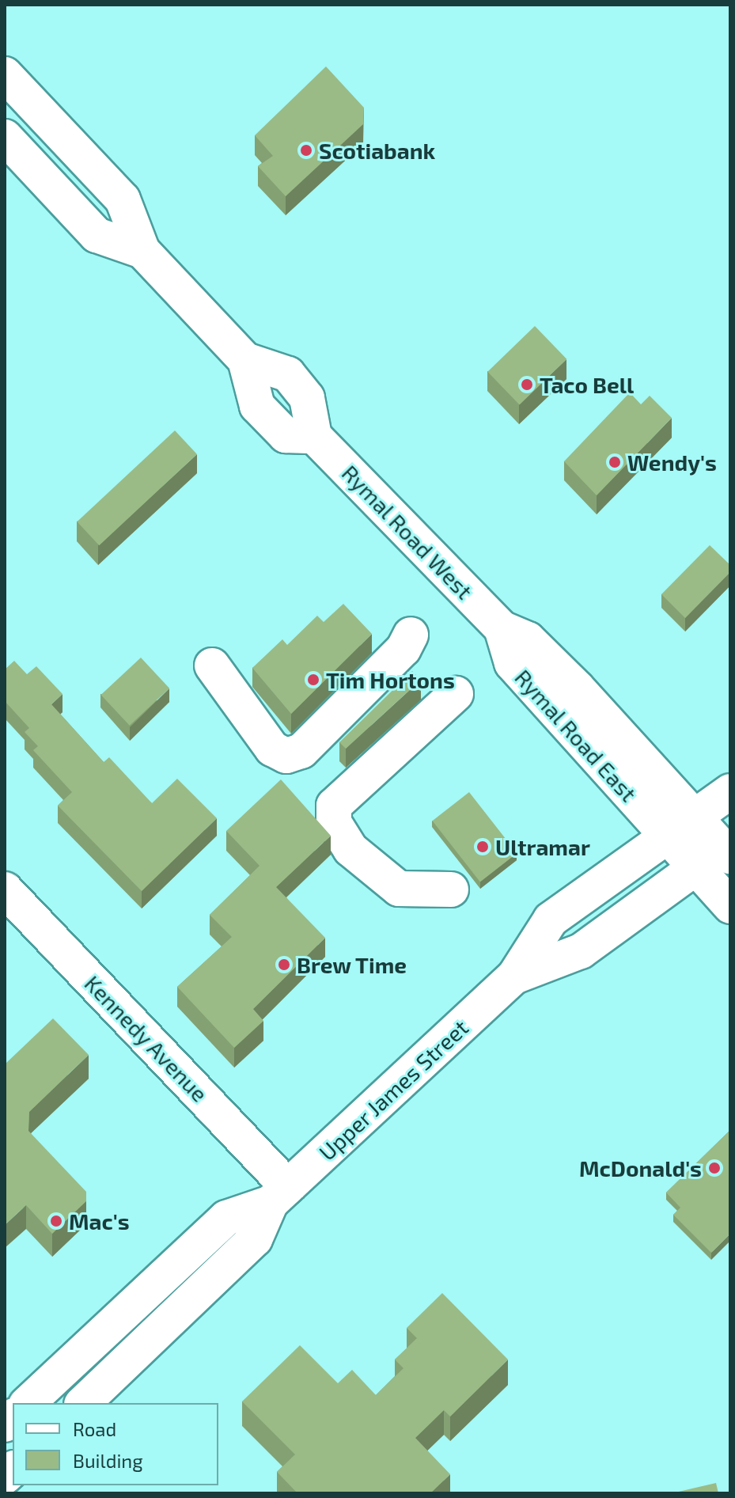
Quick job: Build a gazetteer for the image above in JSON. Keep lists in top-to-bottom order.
{
  "streets": {
    "main road": [
      "Rymal Road West",
      "Rymal Road East",
      "Kennedy Avenue",
      "Upper James Street"
    ]
  },
  "crossings": [
    ["Rymal Road West", "Rymal Road East"],
    ["Rymal Road East", "Upper James Street"],
    ["Kennedy Avenue", "Upper James Street"]
  ],
  "places": [
    "Scotiabank",
    "Taco Bell",
    "Wendy's",
    "Tim Hortons",
    "Ultramar",
    "Brew Time",
    "McDonald's",
    "Mac's"
  ],
  "legend": ["Road", "Building"]
}
